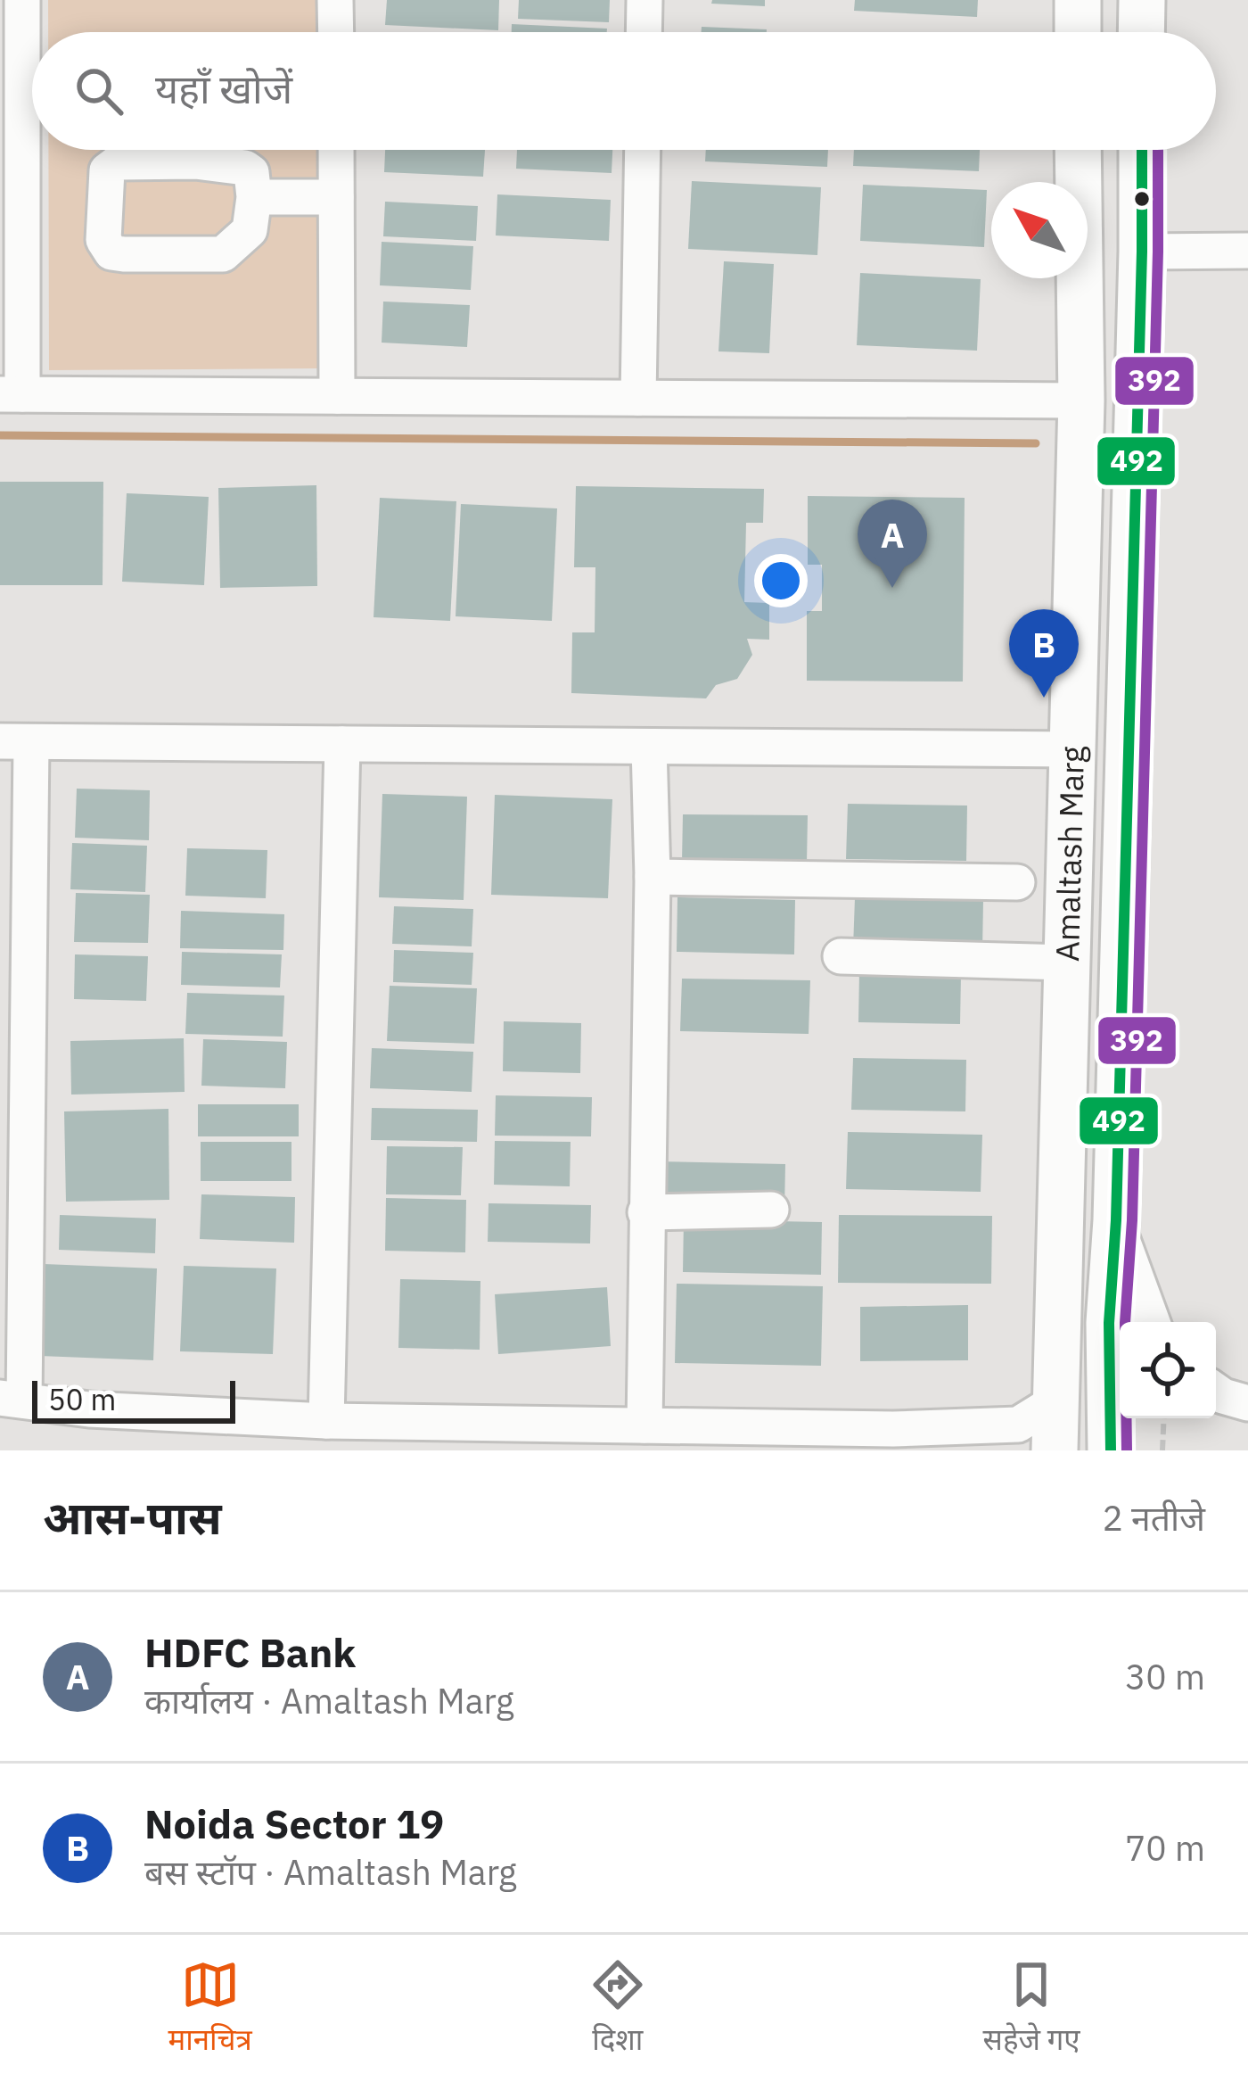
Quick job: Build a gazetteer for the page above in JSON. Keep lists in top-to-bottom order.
{
  "streets": {
    "main road": ["Amaltash Marg"]
  },
  "lines": ["transit line 492", "transit line 392"],
  "scale_bar": "50 m",
  "north": "top left",
  "page": {
    "search": "यहाँ खोजें",
    "pins": ["A", "B"],
    "scale": "50 m",
    "heading": ["आस-पास", "2 नतीजे"],
    "list": [
      {
        "mark": "A",
        "name": "HDFC Bank",
        "note": "कार्यालय · Amaltash Marg",
        "value": "30 m"
      },
      {
        "mark": "B",
        "name": "Noida Sector 19",
        "note": "बस स्टॉप · Amaltash Marg",
        "value": "70 m"
      }
    ],
    "nav": ["मानचित्र", "दिशा", "सहेजे गए"]
  }
}
